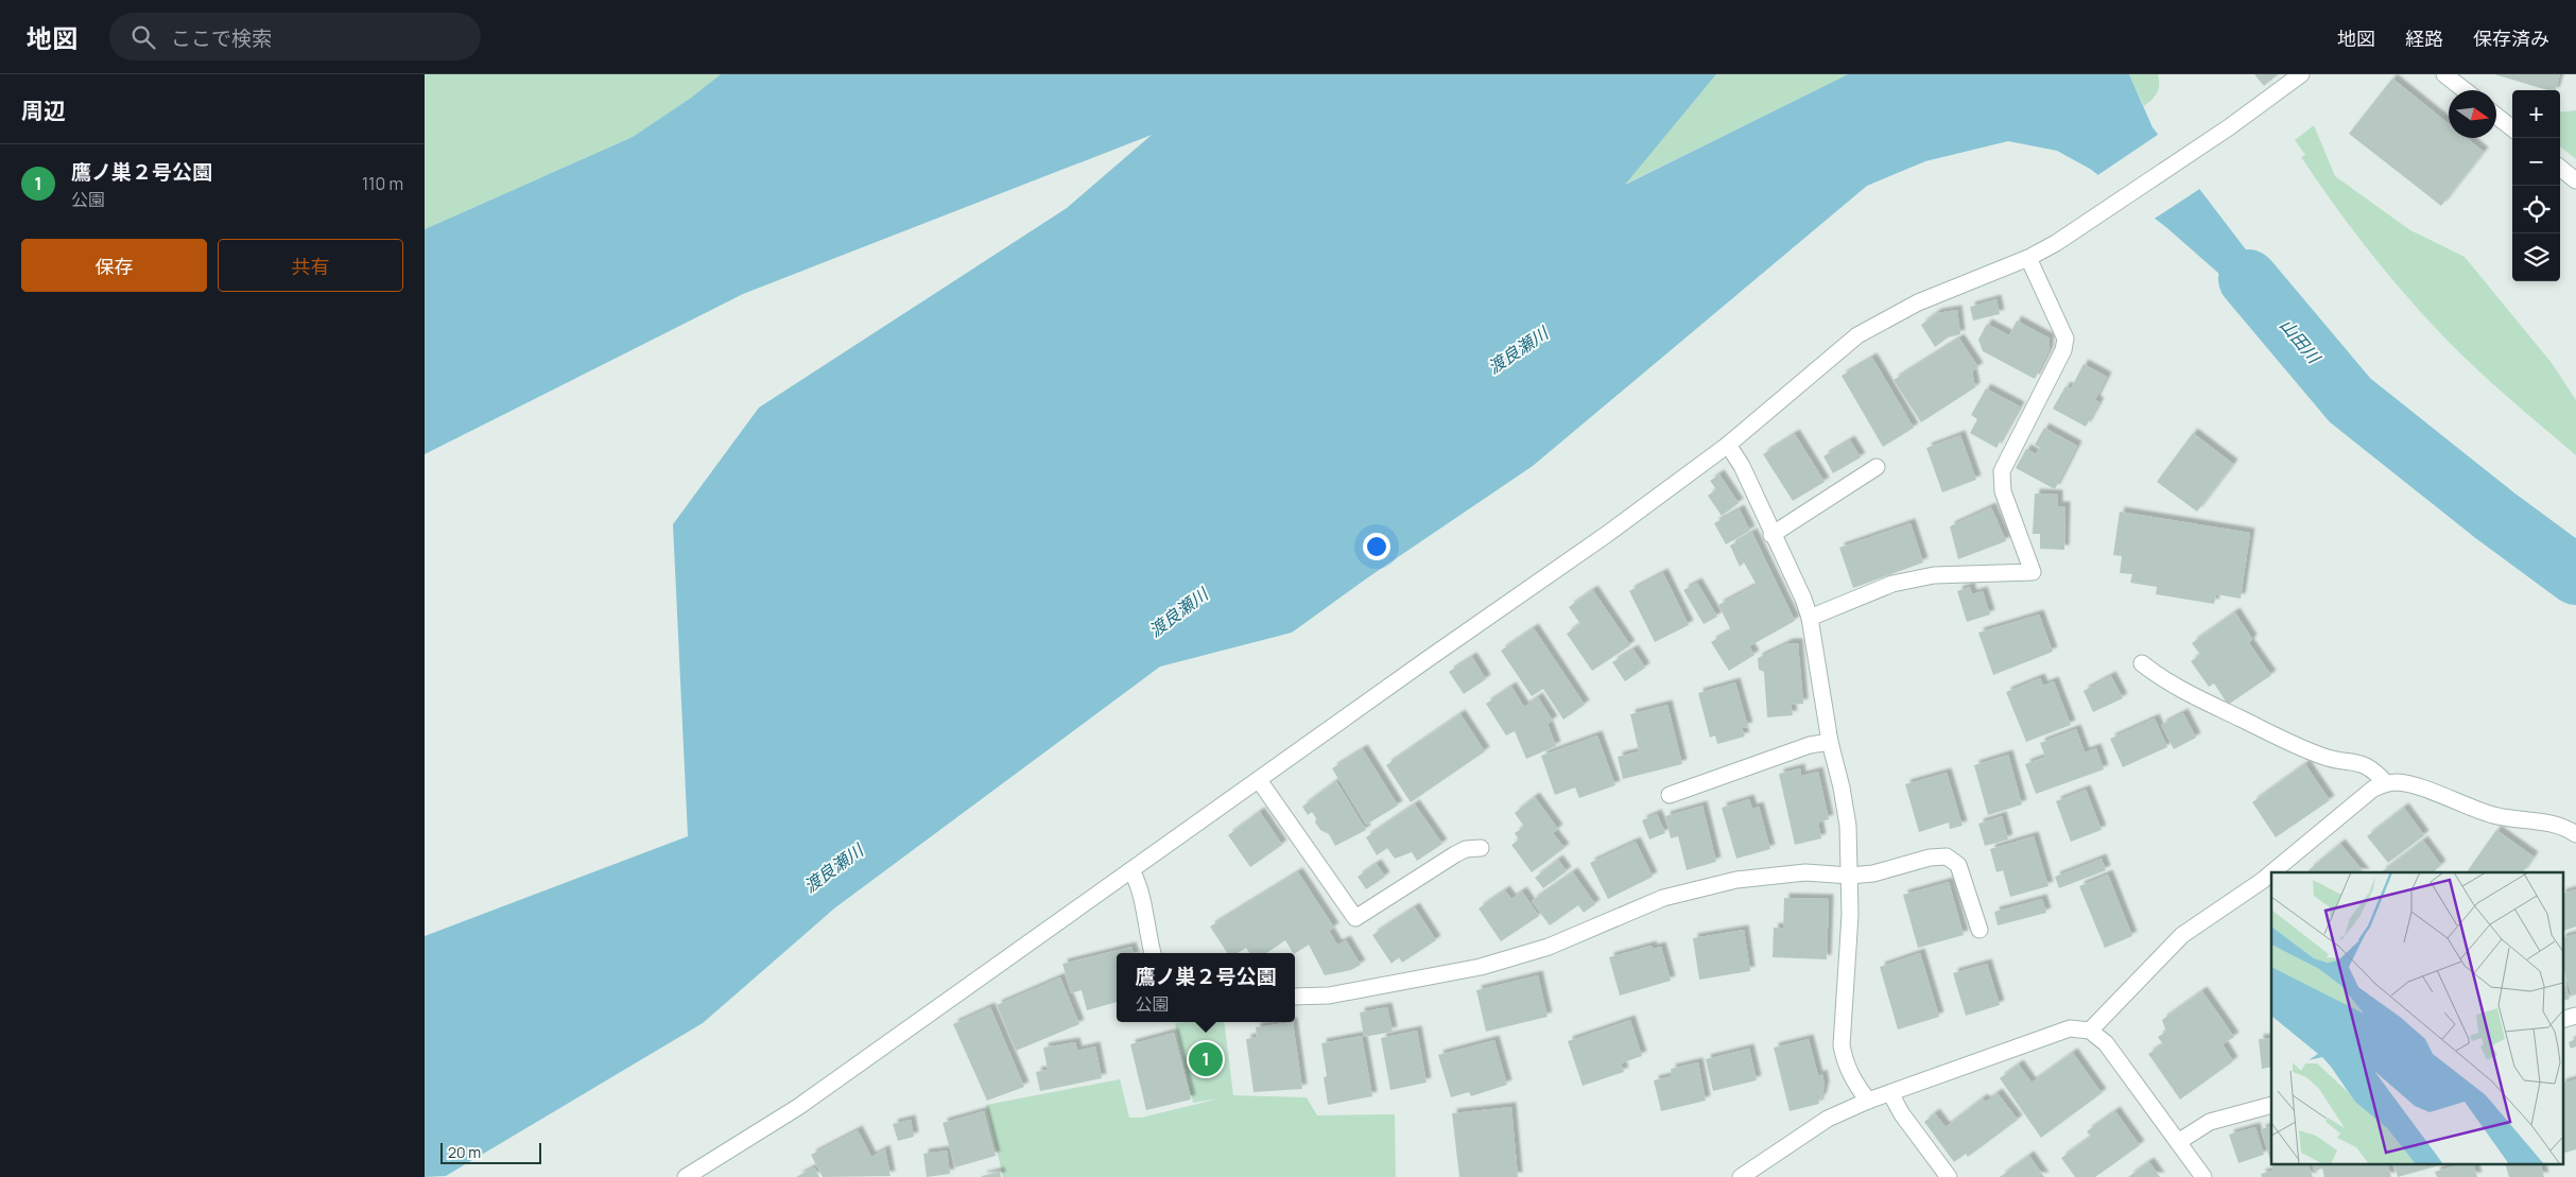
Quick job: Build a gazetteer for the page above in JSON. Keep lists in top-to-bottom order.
{
  "water": ["山田川", "渡良瀬川"],
  "scale_bar": "20 m",
  "north": "right",
  "page": {
    "header": "地図",
    "search": "ここで検索",
    "nav": ["地図", "経路", "保存済み"],
    "heading": "周辺",
    "map_buttons": ["+", "−"],
    "list": [
      {
        "mark": "1",
        "name": "鷹ノ巣２号公園",
        "note": "公園",
        "value": "110 m"
      }
    ],
    "buttons": ["保存", "共有"],
    "popup": ["鷹ノ巣２号公園", "公園"],
    "pins": "1",
    "scale": "20 m"
  }
}
